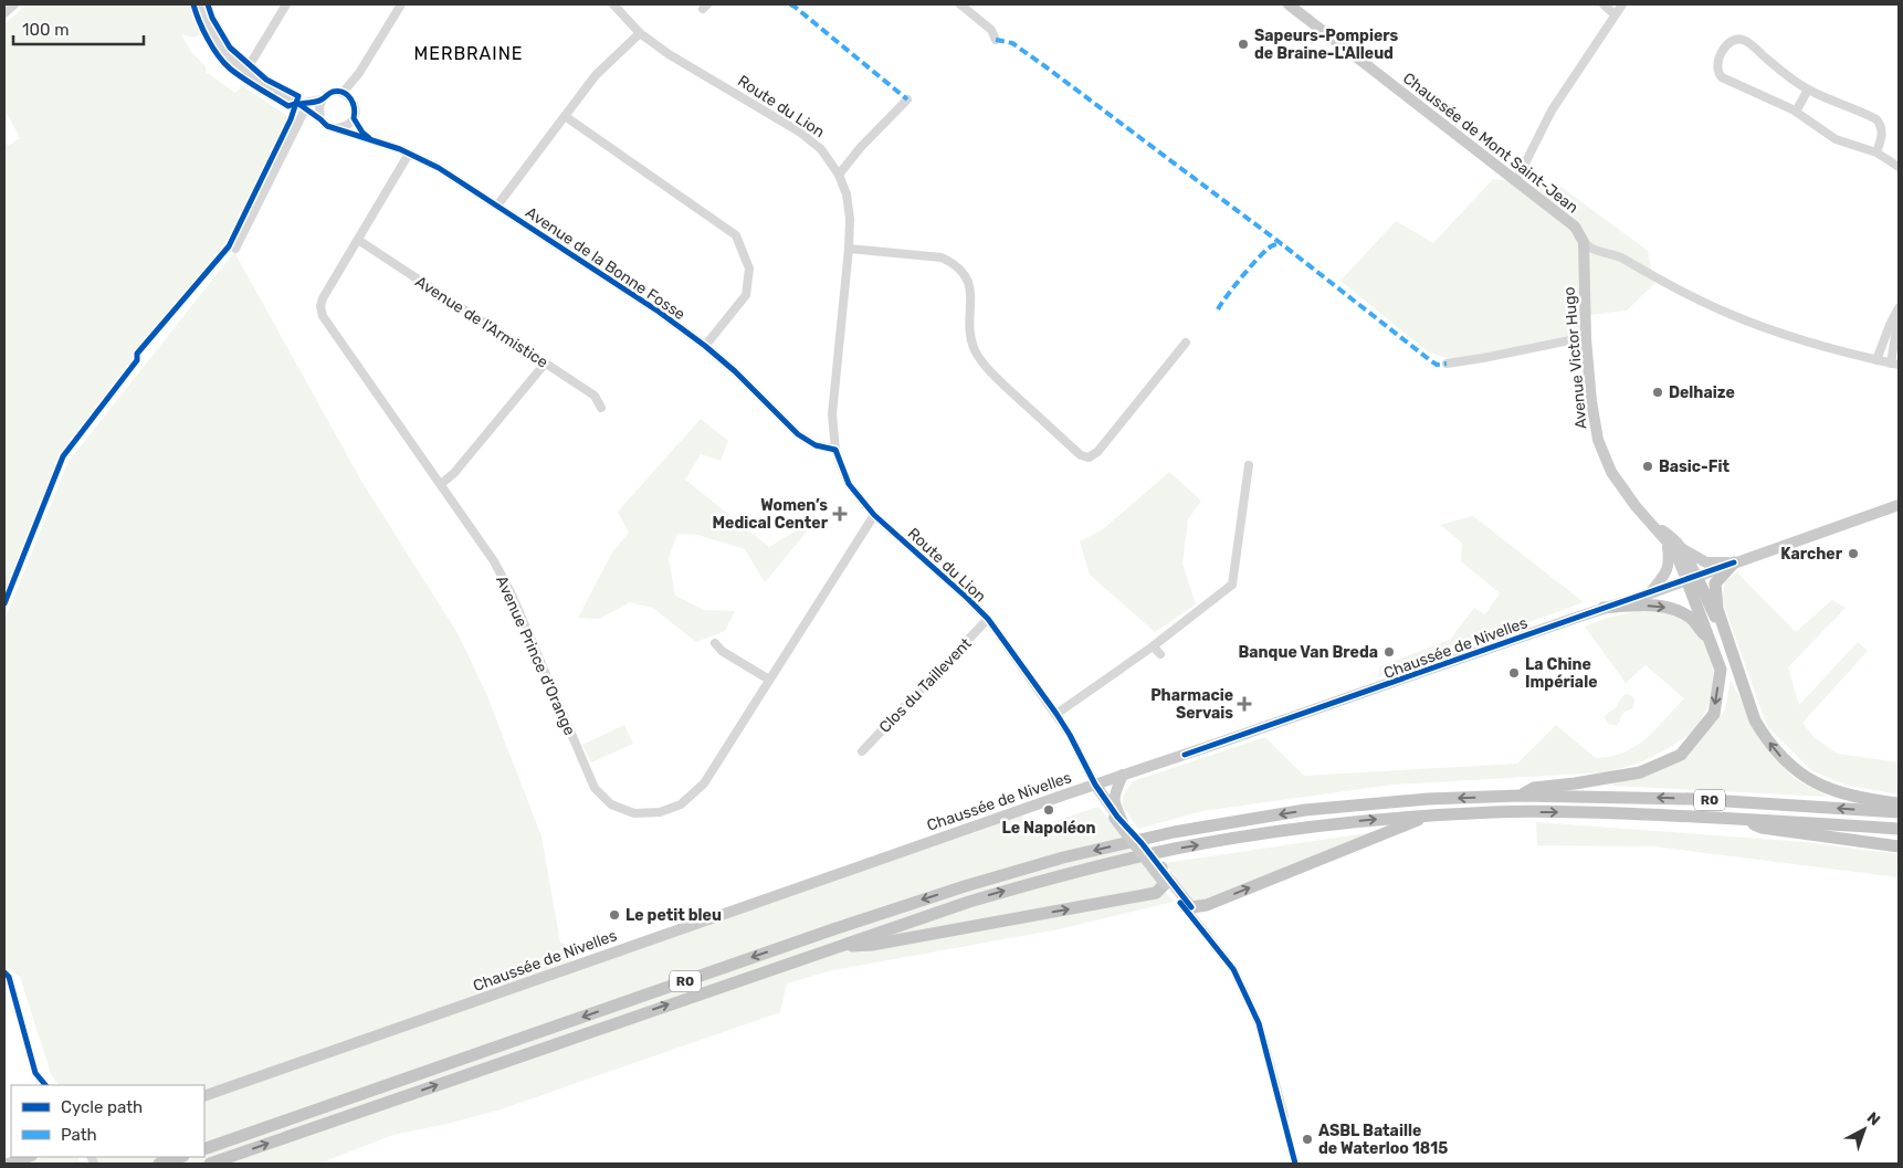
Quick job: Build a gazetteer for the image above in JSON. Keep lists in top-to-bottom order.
{
  "streets": {
    "highway": ["R0"],
    "main road": [
      "Route du Lion",
      "Chaussée de Mont Saint-Jean",
      "Avenue Victor Hugo",
      "Chaussée de Nivelles"
    ],
    "street": [
      "Avenue de la Bonne Fosse",
      "Avenue de l'Armistice",
      "Avenue Prince d'Orange",
      "Clos du Taillevent"
    ]
  },
  "crossings": [
    ["Route du Lion", "Avenue de la Bonne Fosse"],
    ["Route du Lion", "Chaussée de Nivelles"],
    ["Route du Lion", "Avenue Prince d'Orange"],
    ["Route du Lion", "Clos du Taillevent"],
    ["Chaussée de Mont Saint-Jean", "Avenue Victor Hugo"],
    ["Avenue de la Bonne Fosse", "Avenue Prince d'Orange"],
    ["Avenue de l'Armistice", "Avenue Prince d'Orange"],
    ["Avenue Victor Hugo", "Chaussée de Nivelles"]
  ],
  "districts": ["MERBRAINE"],
  "places": {
    "other": [
      "Sapeurs-Pompiers de Braine-L'Alleud",
      "Delhaize",
      "Basic-Fit",
      "Karcher",
      "Banque Van Breda",
      "La Chine Impériale",
      "Le Napoléon",
      "Le petit bleu",
      "ASBL Bataille de Waterloo 1815"
    ],
    "health": ["Women’s Medical Center", "Pharmacie Servais"]
  },
  "legend": ["Cycle path", "Path"],
  "scale_bar": "100 m",
  "north": "top right"
}
